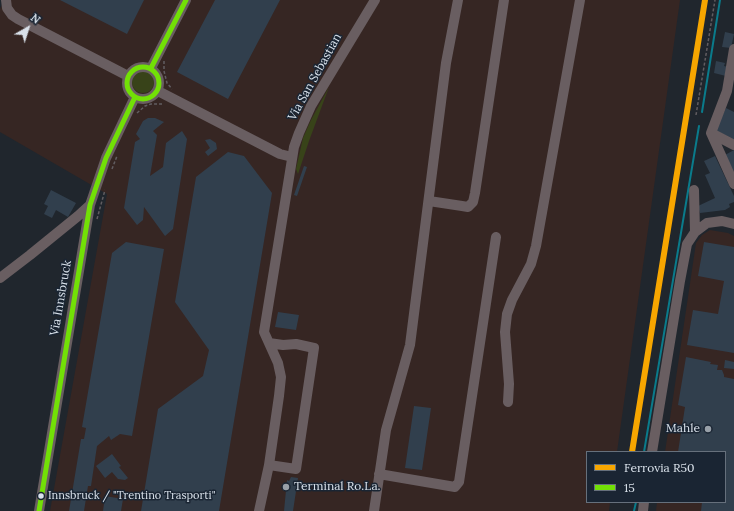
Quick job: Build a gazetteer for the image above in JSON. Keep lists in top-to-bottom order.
{
  "streets": {
    "street": ["Via San Sebastian", "Via Innsbruck"]
  },
  "places": ["Mahle", "Terminal Ro.La.", "Innsbruck / \"Trentino Trasporti\""],
  "lines": ["rail line R50", "transit line 15"],
  "legend": ["Ferrovia R50", "15"],
  "north": "top right"
}
